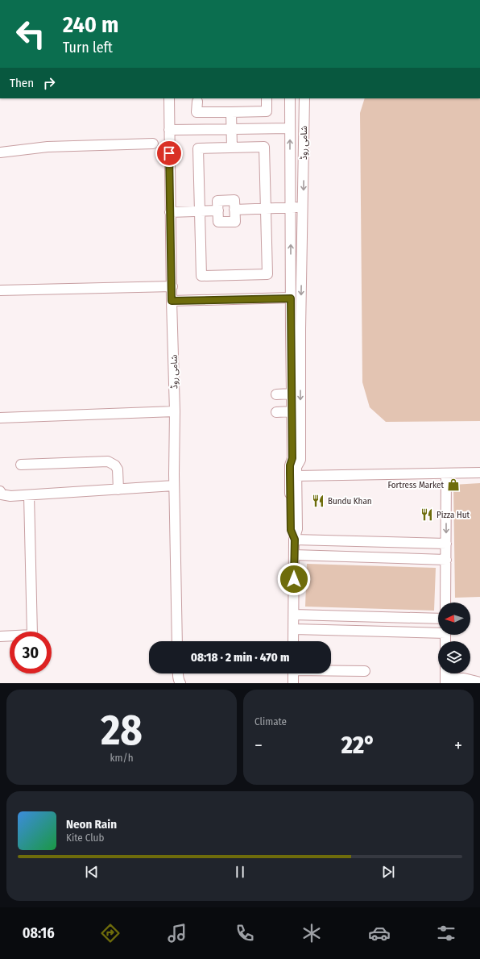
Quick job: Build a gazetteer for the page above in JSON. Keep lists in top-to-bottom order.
{
  "streets": {
    "street": ["شامی روڈ"]
  },
  "places": {
    "shop": ["Fortress Market"],
    "restaurant": ["Bundu Khan", "Pizza Hut"]
  },
  "north": "left",
  "page": {
    "turn": ["240 m", "Turn left"],
    "then": "Then",
    "limit": "30",
    "trip": "08:18 · 2 min · 470 m",
    "tile": [
      ["28", "km/h"],
      "Climate"
    ],
    "heat": ["−", "22°", "+"],
    "song": ["Neon Rain", "Kite Club"],
    "tabs": "08:16"
  }
}
